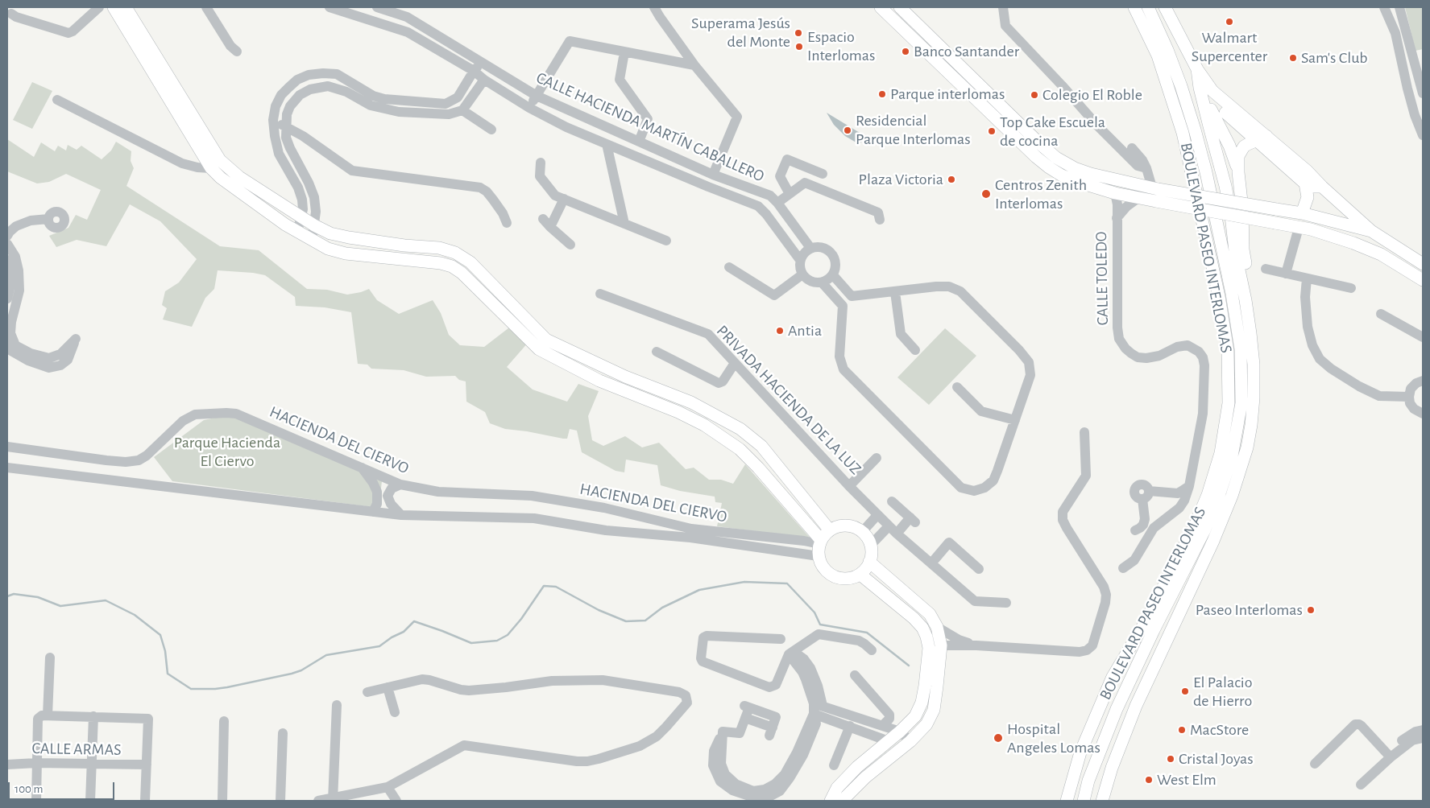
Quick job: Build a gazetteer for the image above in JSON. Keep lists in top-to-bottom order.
{
  "streets": {
    "main road": ["BOULEVARD PASEO INTERLOMAS"],
    "street": [
      "CALLE HACIENDA MARTÍN CABALLERO",
      "CALLE TOLEDO",
      "PRIVADA HACIENDA DE LA LUZ",
      "HACIENDA DEL CIERVO",
      "CALLE ARMAS"
    ]
  },
  "parks": ["Parque Hacienda El Ciervo"],
  "places": [
    "Walmart Supercenter",
    "Superama Jesús del Monte",
    "Espacio Interlomas",
    "Banco Santander",
    "Sam's Club",
    "Parque interlomas",
    "Colegio El Roble",
    "Residencial Parque Interlomas",
    "Top Cake Escuela de cocina",
    "Plaza Victoria",
    "Centros Zenith Interlomas",
    "Antia",
    "Paseo Interlomas",
    "El Palacio de Hierro",
    "MacStore",
    "Hospital Angeles Lomas",
    "Cristal Joyas",
    "West Elm"
  ],
  "scale_bar": "100 m"
}
